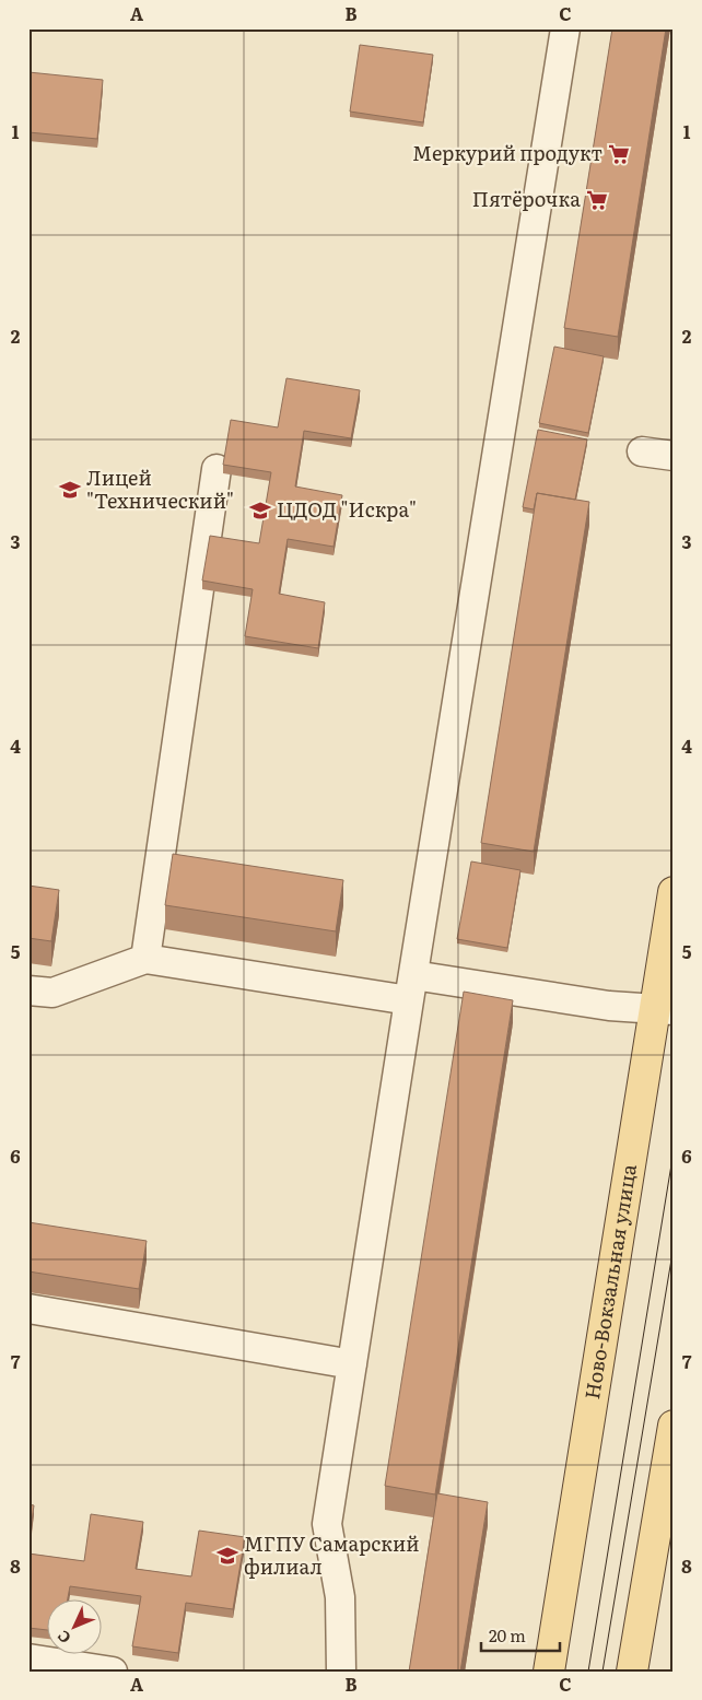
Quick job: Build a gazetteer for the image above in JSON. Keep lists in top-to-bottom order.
{
  "streets": {
    "main road": ["Ново-Вокзальная улица"]
  },
  "places": {
    "supermarket": ["Меркурий продукт", "Пятёрочка"],
    "school or university": ["Лицей \"Технический\"", "ЦДОД \"Искра\"", "МГПУ Самарский филиал"]
  },
  "scale_bar": "20 m",
  "north": "bottom left",
  "grid": {
    "columns": ["A", "B", "C"],
    "rows": [
      "1",
      "2",
      "3",
      "4",
      "5",
      "6",
      "7",
      "8"
    ]
  }
}
